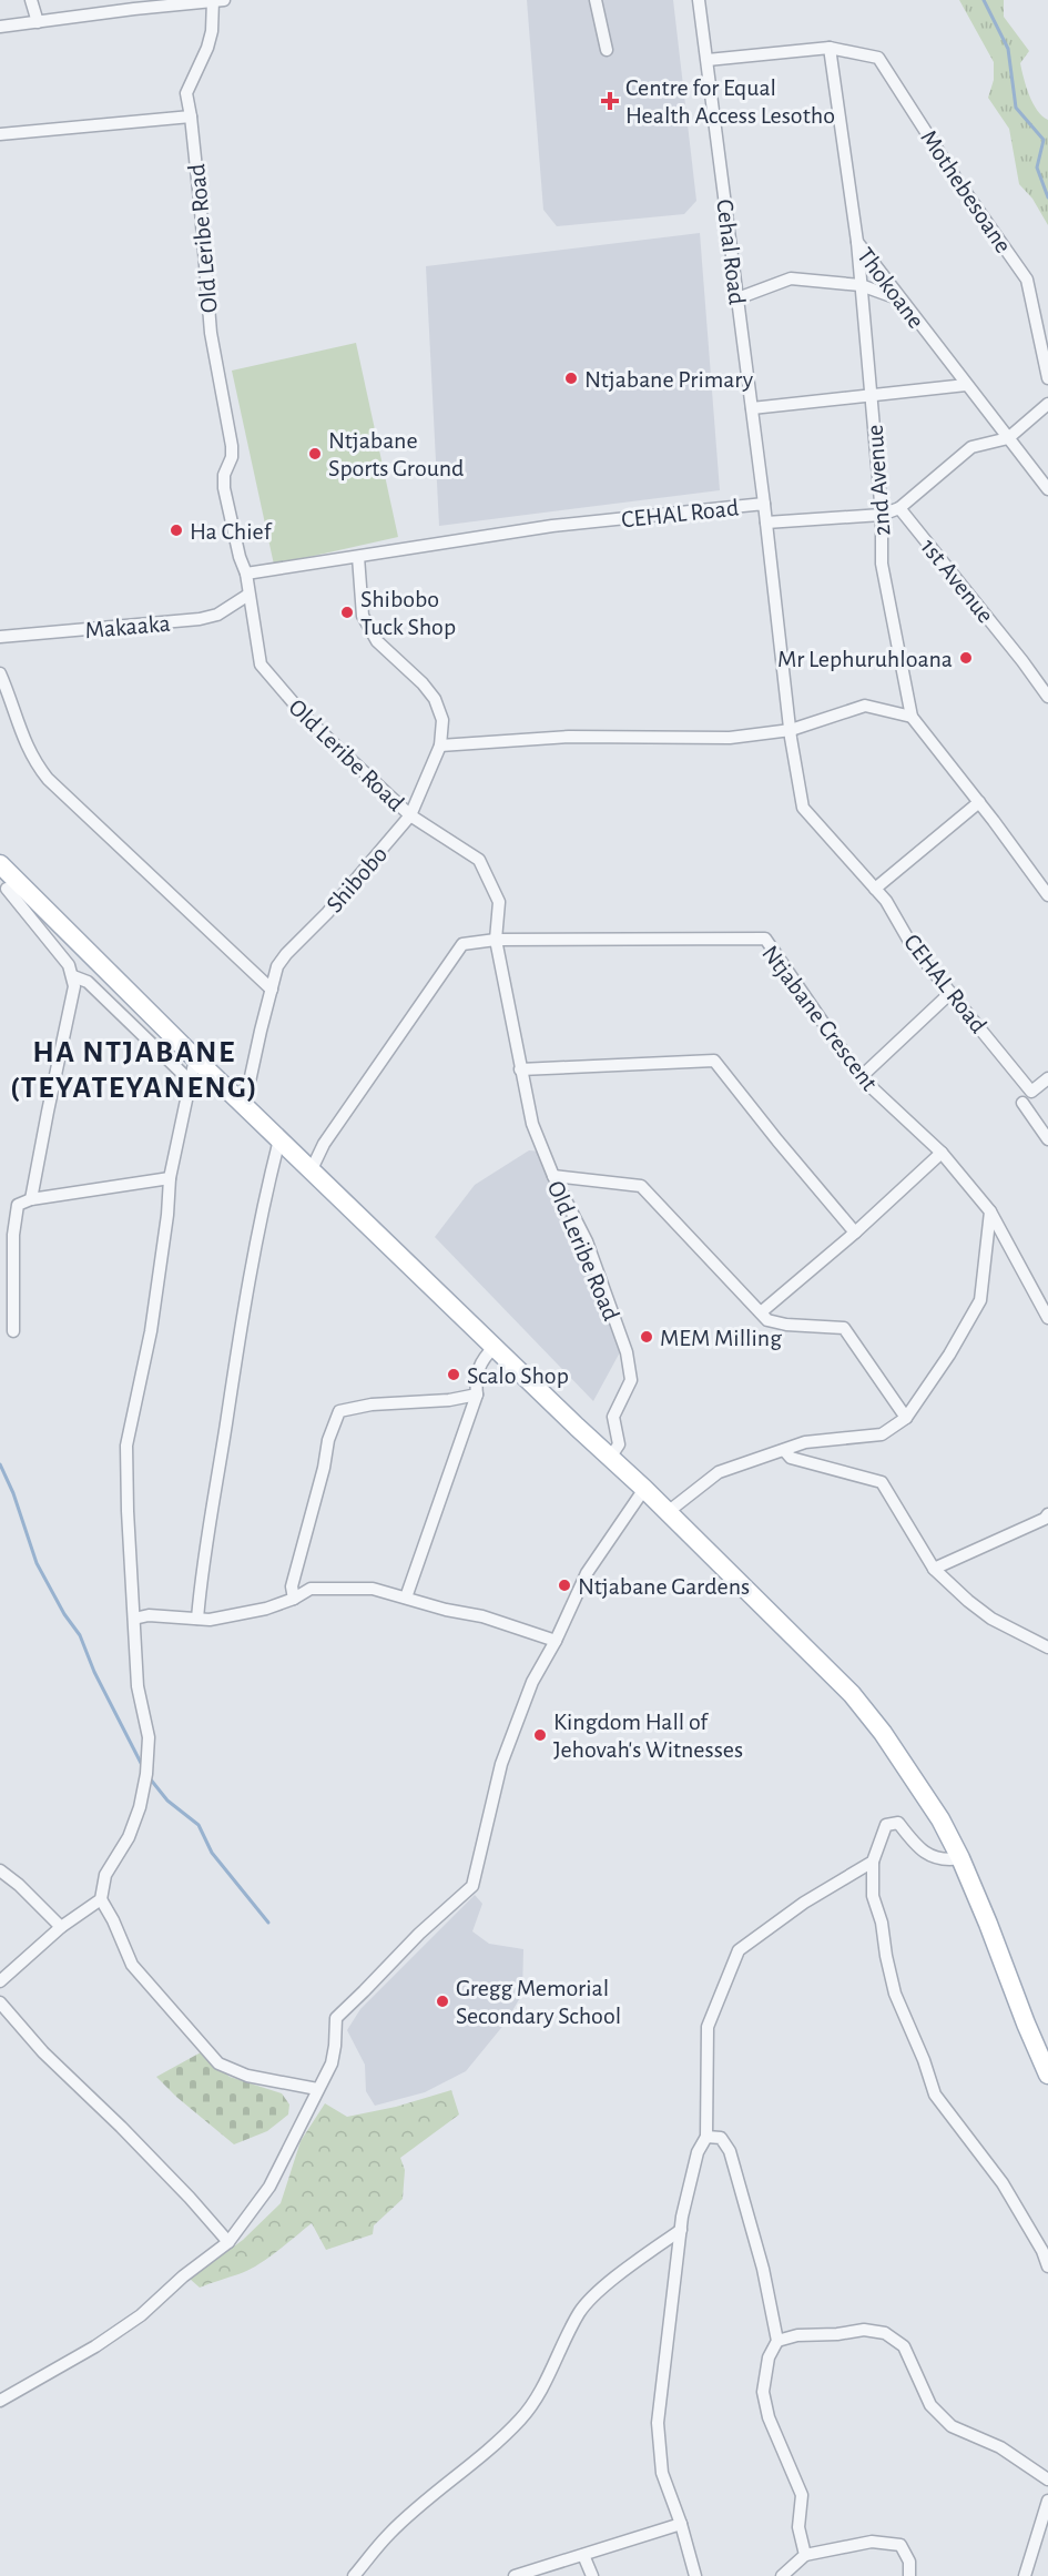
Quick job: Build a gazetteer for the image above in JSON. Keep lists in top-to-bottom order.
{
  "streets": {
    "street": [
      "Mothebesoane",
      "Old Leribe Road",
      "Cehal Road",
      "Thokoane",
      "2nd Avenue",
      "CEHAL Road",
      "1st Avenue",
      "Makaaka",
      "Shibobo",
      "Ntjabane Crescent"
    ]
  },
  "crossings": [
    ["Mothebesoane", "Thokoane"],
    ["Old Leribe Road", "CEHAL Road"],
    ["Old Leribe Road", "Makaaka"],
    ["Old Leribe Road", "Shibobo"],
    ["Old Leribe Road", "Ntjabane Crescent"],
    ["Cehal Road", "CEHAL Road"],
    ["Thokoane", "2nd Avenue"],
    ["CEHAL Road", "Shibobo"]
  ],
  "districts": ["HA NTJABANE (TEYATEYANENG)"],
  "places": {
    "health": ["Centre for Equal Health Access Lesotho"],
    "other": [
      "Ntjabane Primary",
      "Ntjabane Sports Ground",
      "Ha Chief",
      "Shibobo Tuck Shop",
      "Mr Lephuruhloana",
      "MEM Milling",
      "Scalo Shop",
      "Ntjabane Gardens",
      "Kingdom Hall of Jehovah's Witnesses",
      "Gregg Memorial Secondary School"
    ]
  }
}
